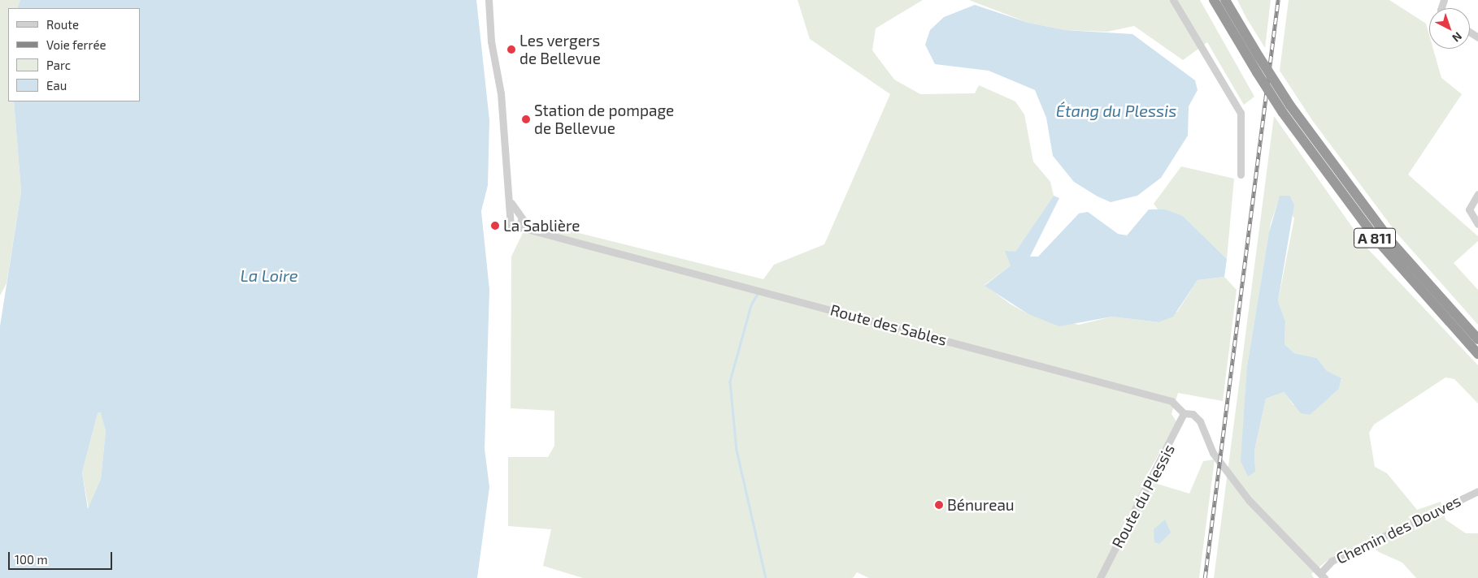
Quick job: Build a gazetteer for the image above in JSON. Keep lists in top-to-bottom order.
{
  "streets": {
    "highway": ["A 811"],
    "street": ["Route des Sables", "Route du Plessis", "Chemin des Douves"]
  },
  "crossings": [
    ["Route des Sables", "Route du Plessis"],
    ["Route des Sables", "Chemin des Douves"]
  ],
  "water": ["Étang du Plessis", "La Loire"],
  "places": [
    "Les vergers de Bellevue",
    "Station de pompage de Bellevue",
    "La Sablière",
    "Bénureau"
  ],
  "legend": [
    "Route",
    "Voie ferrée",
    "Parc",
    "Eau"
  ],
  "scale_bar": "100 m",
  "north": "bottom right"
}
